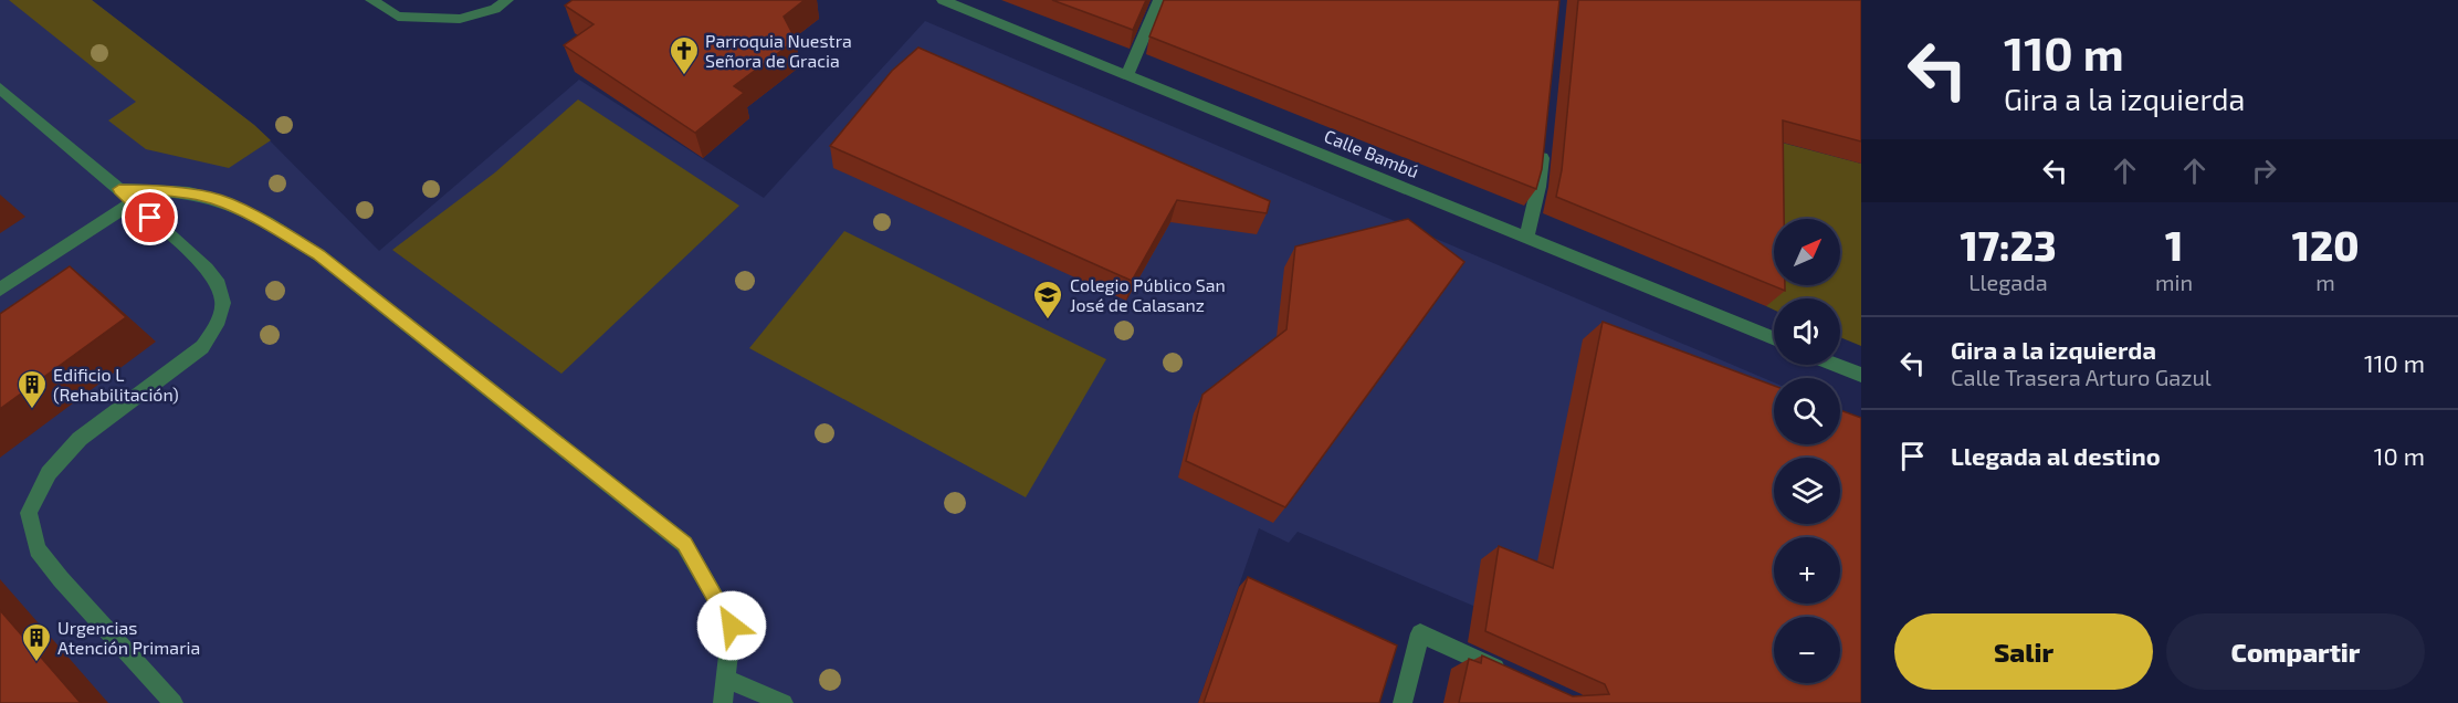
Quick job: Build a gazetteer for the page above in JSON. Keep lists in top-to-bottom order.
{
  "streets": {
    "street": ["Calle Bambú"]
  },
  "places": {
    "church": ["Parroquia Nuestra Señora de Gracia"],
    "school or university": ["Colegio Público San José de Calasanz"],
    "building": ["Edificio L (Rehabilitación)", "Urgencias Atención Primaria"]
  },
  "north": "top right",
  "page": {
    "turn": ["110 m", "Gira a la izquierda"],
    "eta": [
      "17:23",
      "Llegada",
      "1",
      "min",
      "120",
      "m"
    ],
    "map_buttons": ["+", "−"],
    "list": [
      {
        "name": "Gira a la izquierda",
        "note": "Calle Trasera Arturo Gazul",
        "value": "110 m"
      },
      {
        "name": "Llegada al destino",
        "value": "10 m"
      }
    ],
    "buttons": ["Salir", "Compartir"]
  }
}
